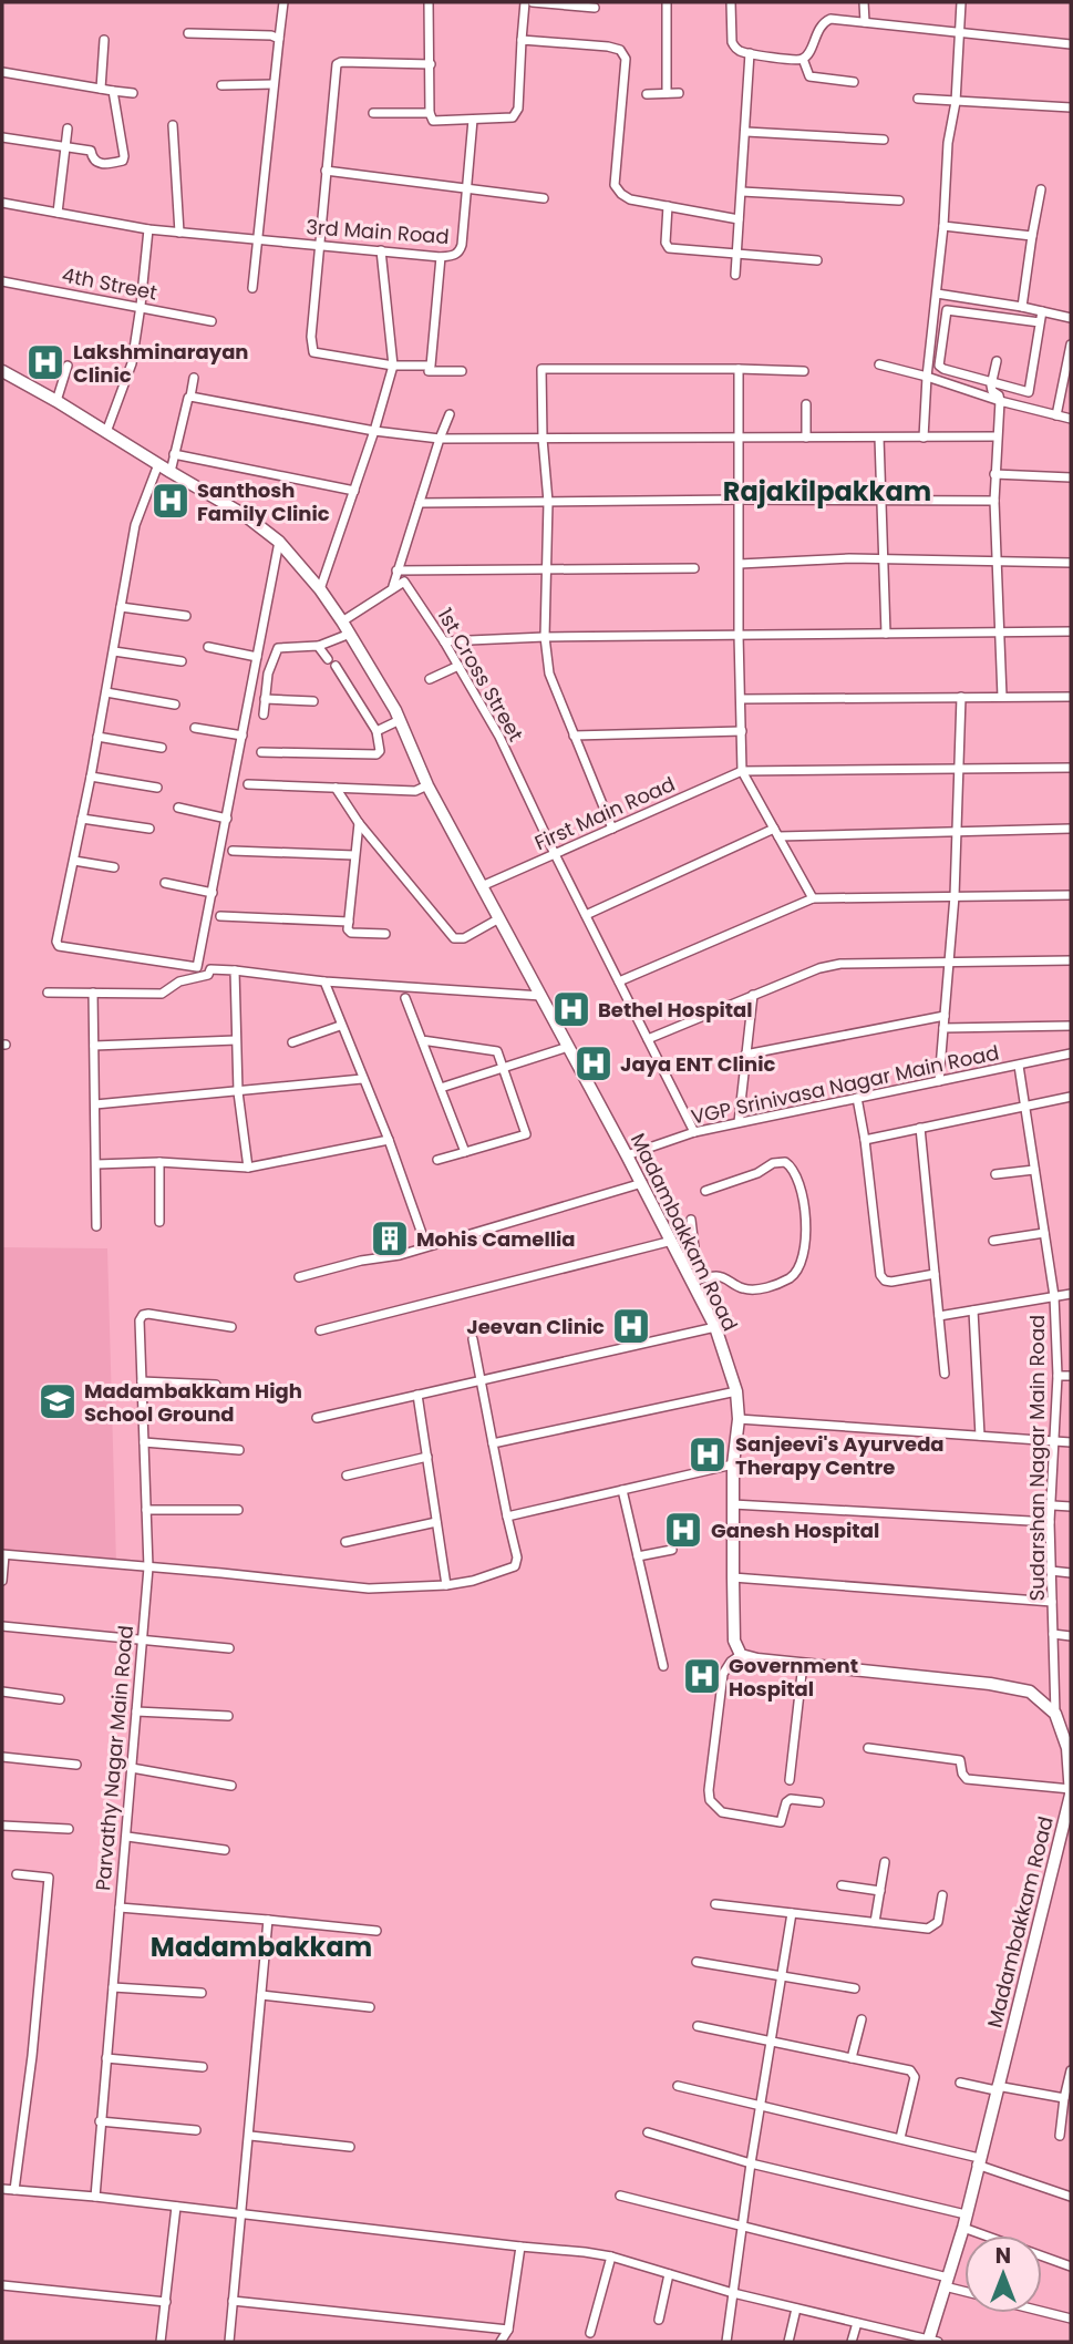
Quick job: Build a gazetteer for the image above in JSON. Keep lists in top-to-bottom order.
{
  "streets": {
    "street": [
      "3rd Main Road",
      "4th Street",
      "1st Cross Street",
      "First Main Road",
      "VGP Srinivasa Nagar Main Road",
      "Madambakkam Road",
      "Sudarshan Nagar Main Road",
      "Parvathy Nagar Main Road"
    ]
  },
  "crossings": [
    ["1st Cross Street", "First Main Road"],
    ["1st Cross Street", "VGP Srinivasa Nagar Main Road"],
    ["First Main Road", "Madambakkam Road"],
    ["VGP Srinivasa Nagar Main Road", "Madambakkam Road"],
    ["VGP Srinivasa Nagar Main Road", "Sudarshan Nagar Main Road"],
    ["Madambakkam Road", "Sudarshan Nagar Main Road"]
  ],
  "districts": ["Rajakilpakkam", "Madambakkam"],
  "places": {
    "hospital": [
      "Lakshminarayan Clinic",
      "Santhosh Family Clinic",
      "Bethel Hospital",
      "Jaya ENT Clinic",
      "Jeevan Clinic",
      "Sanjeevi's Ayurveda Therapy Centre",
      "Ganesh Hospital",
      "Government Hospital"
    ],
    "building": ["Mohis Camellia"],
    "school or university": ["Madambakkam High School Ground"]
  },
  "north": "top"
}
